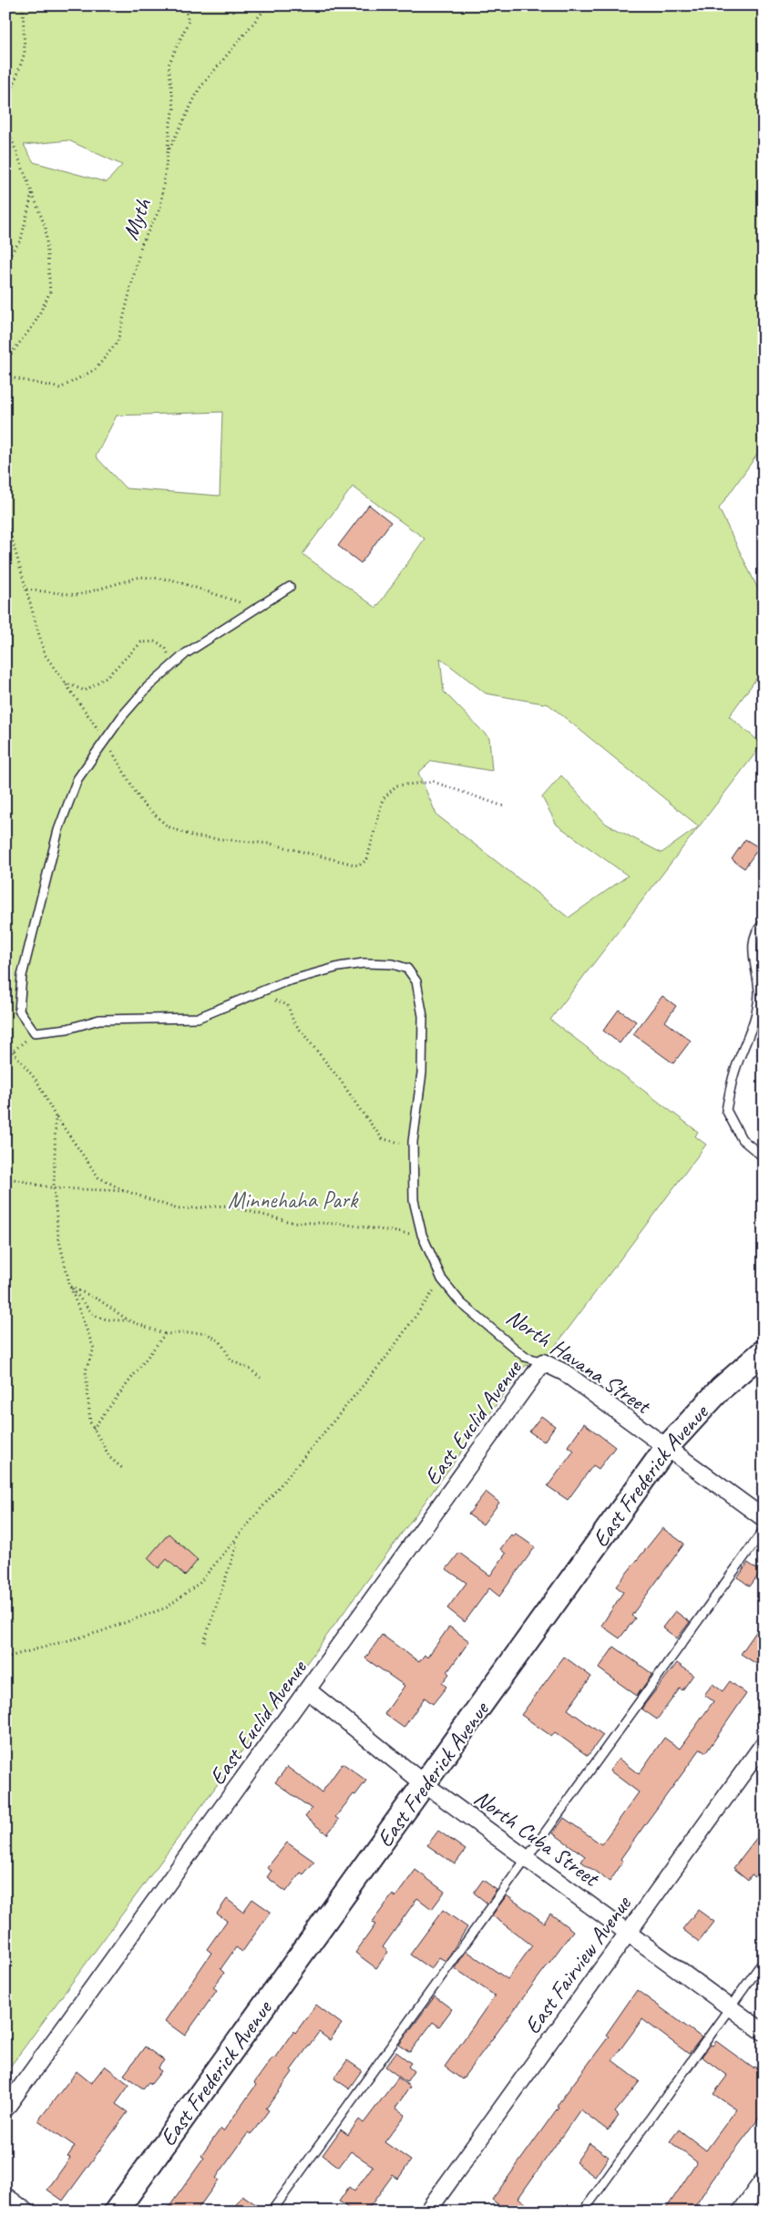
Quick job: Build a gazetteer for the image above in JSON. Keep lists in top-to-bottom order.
{
  "streets": {
    "main road": ["East Frederick Avenue"],
    "street": [
      "North Havana Street",
      "East Euclid Avenue",
      "North Cuba Street",
      "East Fairview Avenue"
    ],
    "path": ["Myth"]
  },
  "crossings": [
    ["North Havana Street", "East Euclid Avenue"],
    ["North Havana Street", "East Frederick Avenue"],
    ["East Euclid Avenue", "North Cuba Street"],
    ["East Frederick Avenue", "North Cuba Street"],
    ["North Cuba Street", "East Fairview Avenue"]
  ],
  "parks": ["Minnehaha Park"]
}
